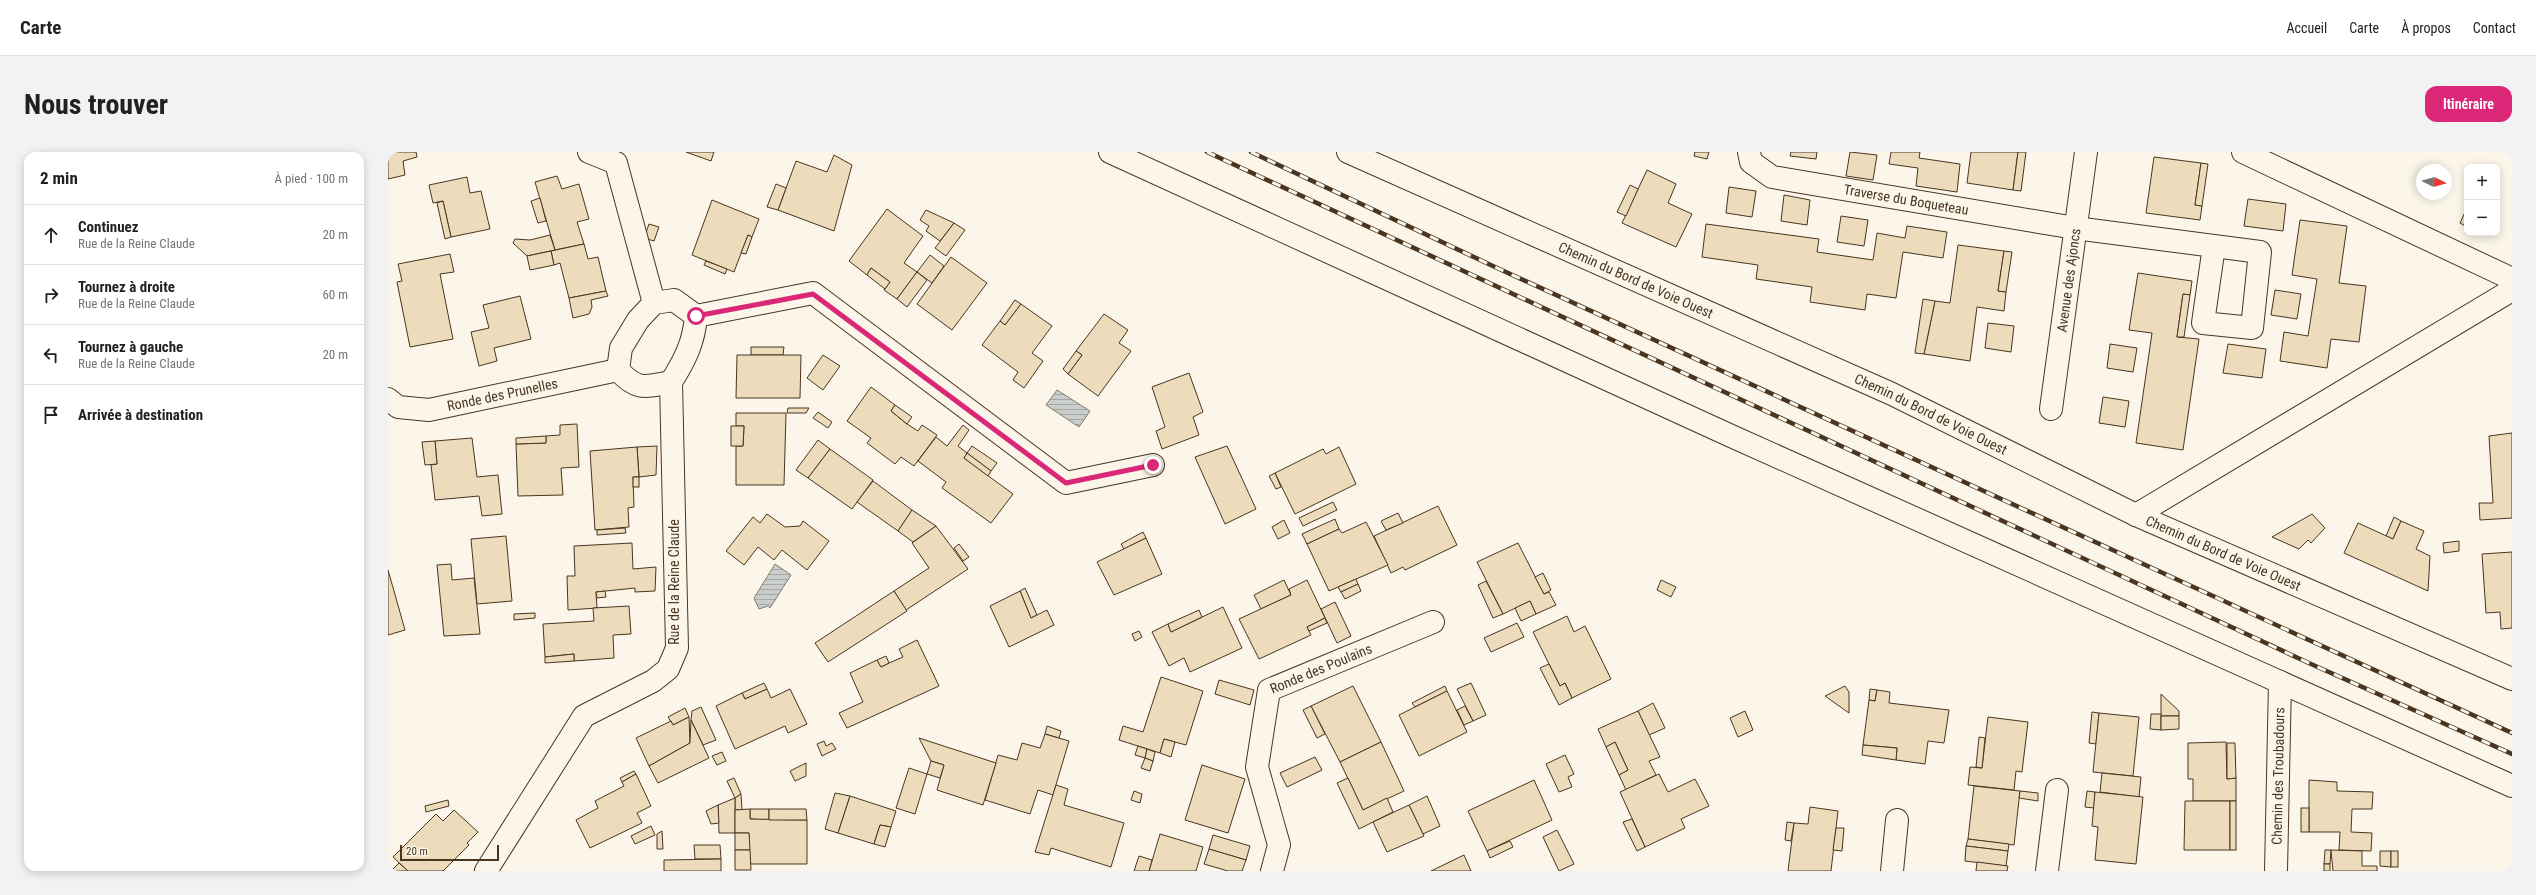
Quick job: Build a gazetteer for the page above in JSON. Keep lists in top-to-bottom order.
{
  "streets": {
    "street": [
      "Traverse du Boqueteau",
      "Chemin du Bord de Voie Ouest",
      "Avenue des Ajoncs",
      "Ronde des Prunelles",
      "Rue de la Reine Claude",
      "Ronde des Poulains",
      "Chemin des Troubadours"
    ]
  },
  "crossings": [
    ["Traverse du Boqueteau", "Avenue des Ajoncs"],
    ["Ronde des Prunelles", "Rue de la Reine Claude"]
  ],
  "scale_bar": "20 m",
  "north": "right",
  "page": {
    "header": "Carte",
    "nav": [
      "Accueil",
      "Carte",
      "À propos",
      "Contact"
    ],
    "buttons": "Itinéraire",
    "title": "Nous trouver",
    "heading": ["2 min", "À pied · 100 m"],
    "map_buttons": ["+", "−"],
    "list": [
      ["Continuez", "Rue de la Reine Claude", "20 m"],
      ["Tournez à droite", "Rue de la Reine Claude", "60 m"],
      ["Tournez à gauche", "Rue de la Reine Claude", "20 m"],
      "Arrivée à destination"
    ],
    "scale": "20 m"
  }
}
